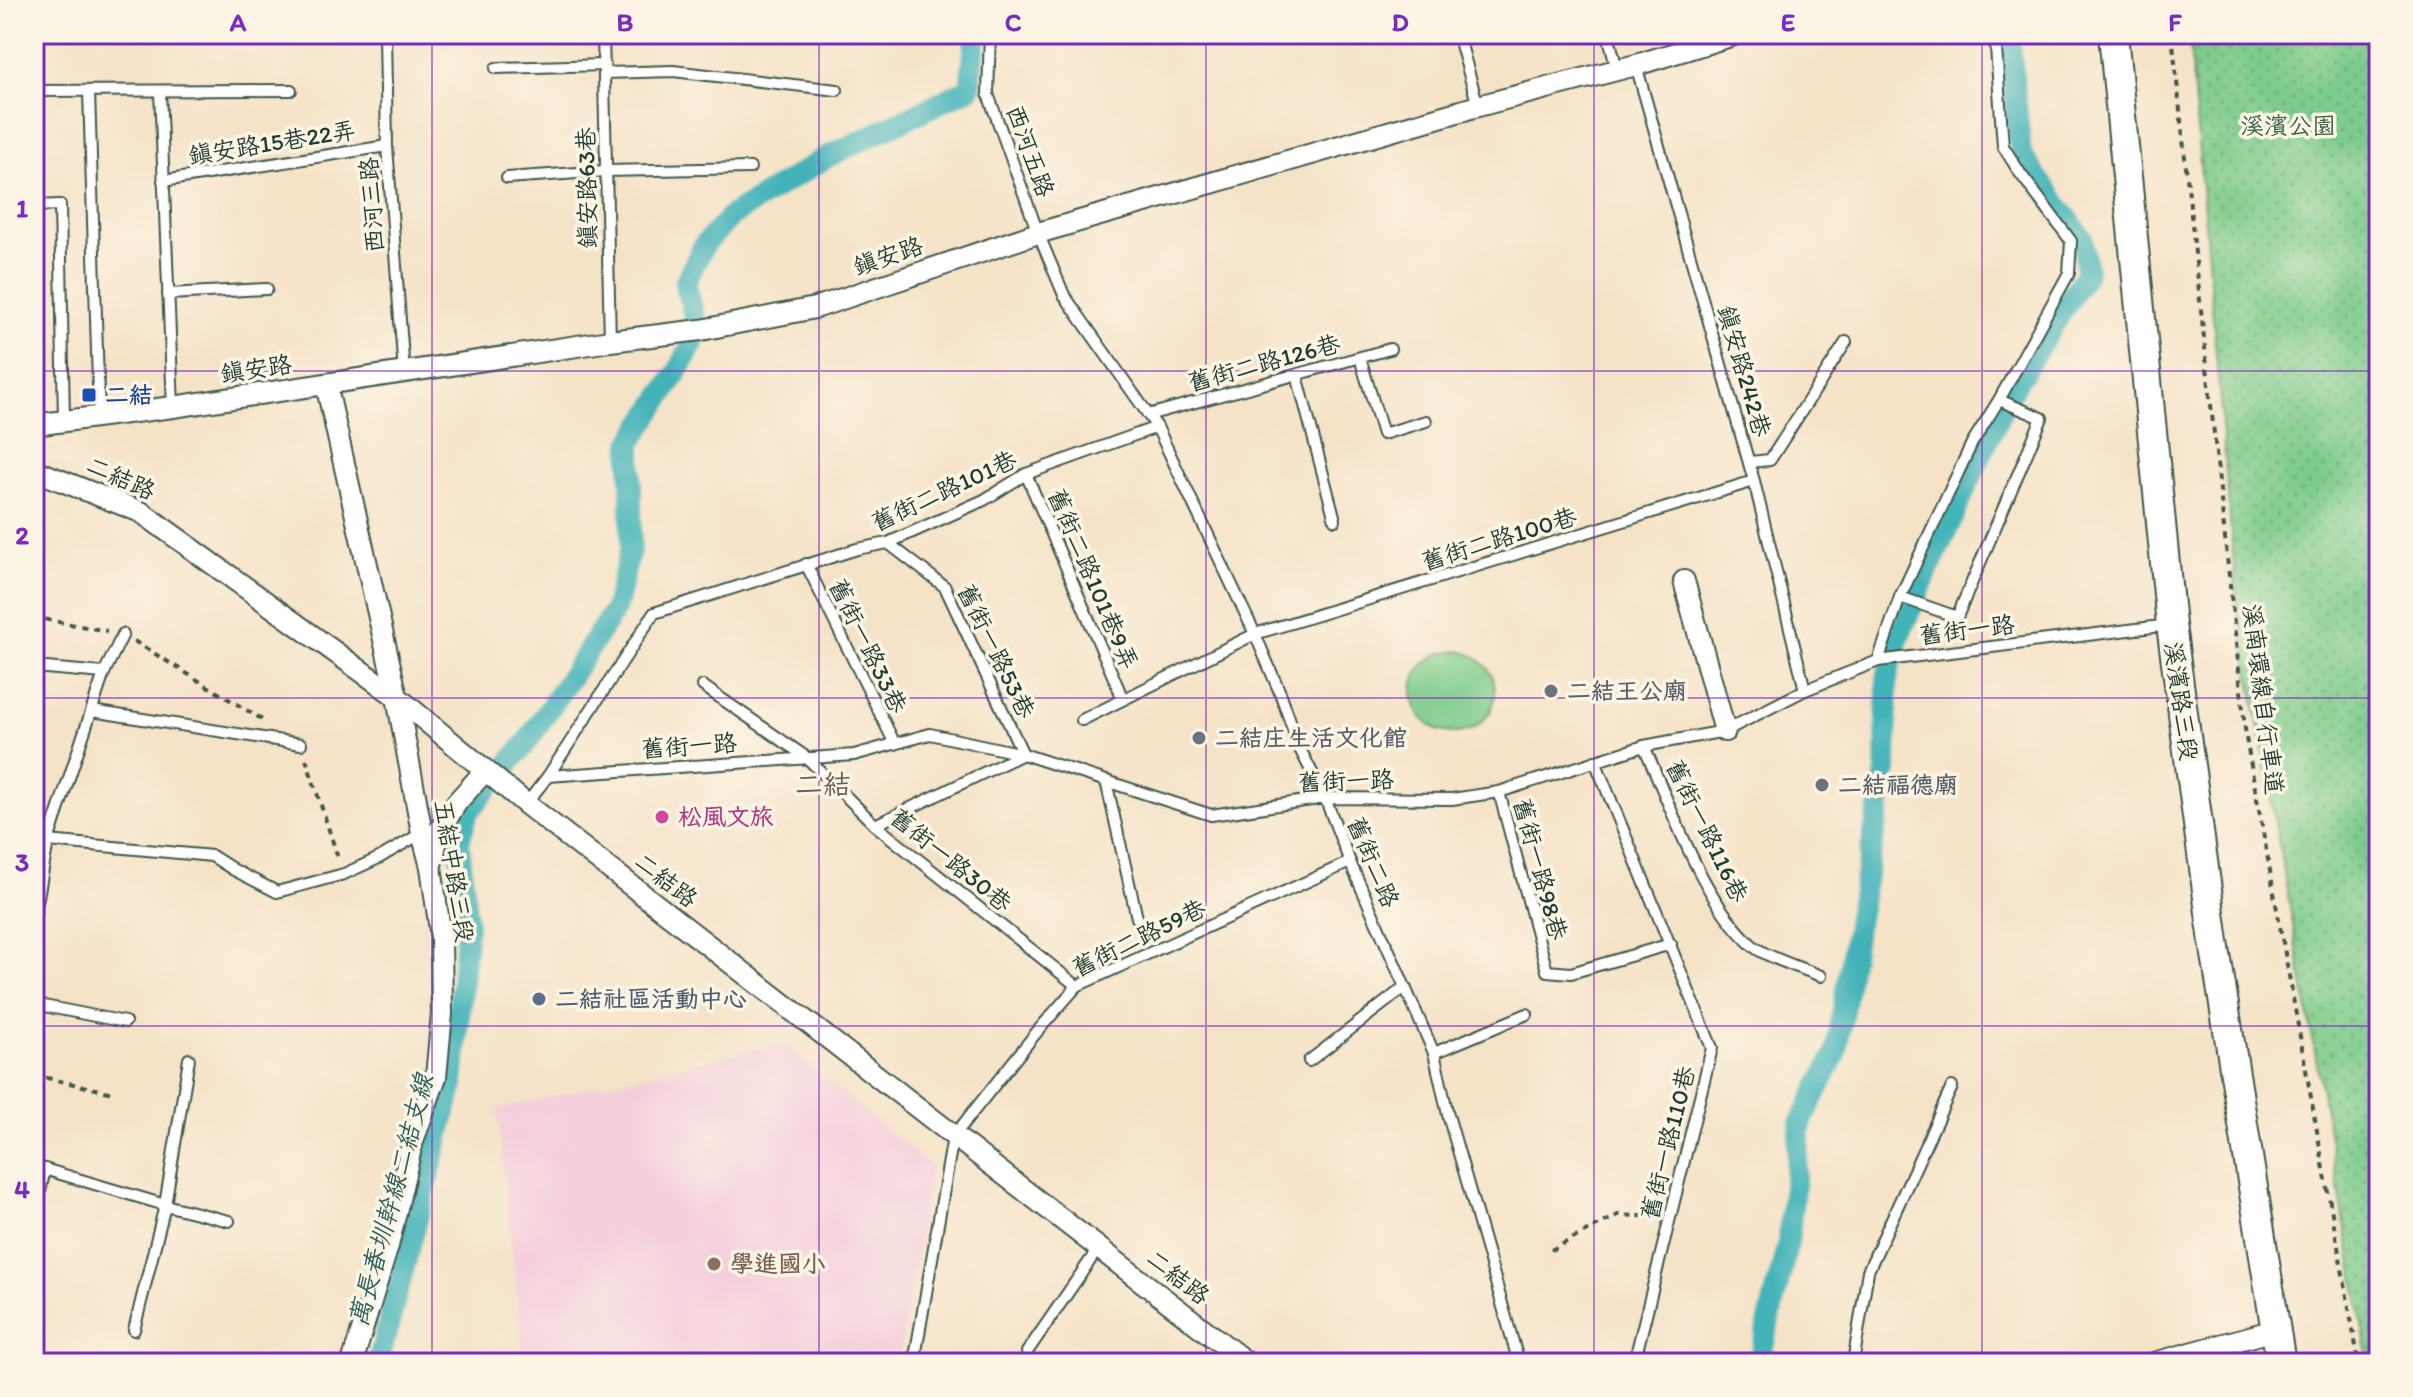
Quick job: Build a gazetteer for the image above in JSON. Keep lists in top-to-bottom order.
{
  "streets": {
    "street": [
      "鎮安路",
      "二結路",
      "溪濱路三段",
      "五結中路三段"
    ],
    "lane": [
      "鎮安路15巷22弄",
      "西河五路",
      "鎮安路63巷",
      "西河三路",
      "舊街二路126巷",
      "鎮安路242巷",
      "舊街二路101巷",
      "舊街二路100巷",
      "舊街二路101巷9弄",
      "舊街一路",
      "舊街一路33巷",
      "舊街一路53巷",
      "舊街一路116巷",
      "舊街一路30巷",
      "舊街二路",
      "舊街一路98巷",
      "舊街二路59巷",
      "舊街一路110巷"
    ],
    "path": ["溪南環線自行車道"]
  },
  "crossings": [
    ["鎮安路15巷22弄", "西河三路"],
    ["鎮安路15巷22弄", "鎮安路"],
    ["西河五路", "鎮安路"],
    ["西河五路", "舊街二路"],
    ["鎮安路63巷", "鎮安路"],
    ["西河三路", "鎮安路"],
    ["鎮安路", "鎮安路242巷"],
    ["鎮安路", "舊街二路"],
    ["鎮安路", "五結中路三段"],
    ["舊街二路126巷", "舊街二路"],
    ["鎮安路242巷", "舊街二路100巷"],
    ["鎮安路242巷", "舊街一路"],
    ["二結路", "五結中路三段"],
    ["二結路", "舊街二路59巷"],
    ["舊街二路101巷", "舊街二路101巷9弄"],
    ["舊街二路101巷", "舊街一路"],
    ["舊街二路101巷", "舊街一路33巷"],
    ["舊街二路101巷", "舊街一路53巷"],
    ["舊街二路101巷", "舊街二路"],
    ["舊街二路100巷", "舊街二路101巷9弄"],
    ["舊街二路100巷", "舊街二路"],
    ["舊街一路", "舊街一路33巷"],
    ["舊街一路", "舊街一路53巷"],
    ["舊街一路", "溪濱路三段"],
    ["舊街一路", "舊街一路116巷"],
    ["舊街一路", "舊街一路30巷"],
    ["舊街一路", "舊街二路"],
    ["舊街一路", "舊街一路98巷"],
    ["舊街一路", "舊街一路110巷"],
    ["舊街一路30巷", "舊街二路59巷"],
    ["舊街二路", "舊街二路59巷"],
    ["舊街一路98巷", "舊街一路110巷"]
  ],
  "districts": ["二結"],
  "water": ["萬長春圳幹線二結支線"],
  "parks": ["溪濱公園"],
  "places": {
    "transit": ["二結"],
    "other": [
      "二結王公廟",
      "二結庄生活文化館",
      "二結福德廟",
      "松風文旅",
      "二結社區活動中心",
      "學進國小"
    ]
  },
  "grid": {
    "columns": [
      "A",
      "B",
      "C",
      "D",
      "E",
      "F"
    ],
    "rows": [
      "1",
      "2",
      "3",
      "4"
    ]
  }
}
